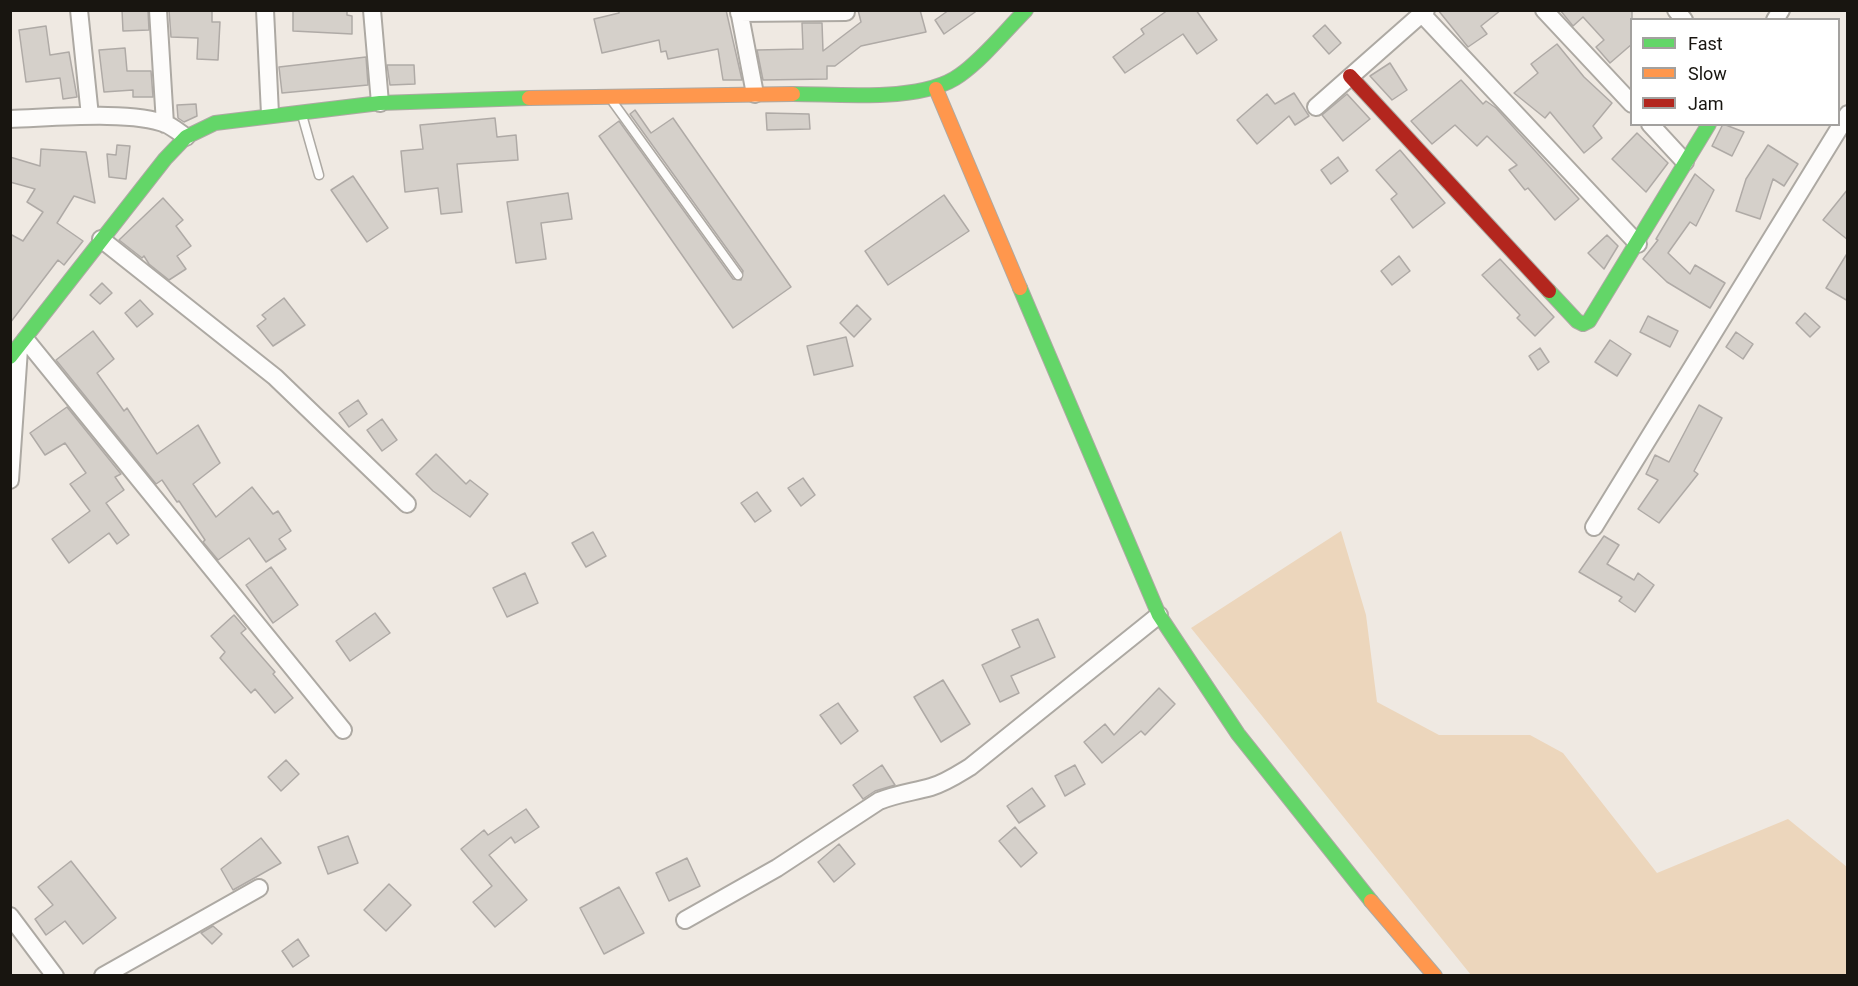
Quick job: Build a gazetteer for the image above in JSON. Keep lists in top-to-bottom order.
{
  "legend": ["Fast", "Slow", "Jam"]
}
